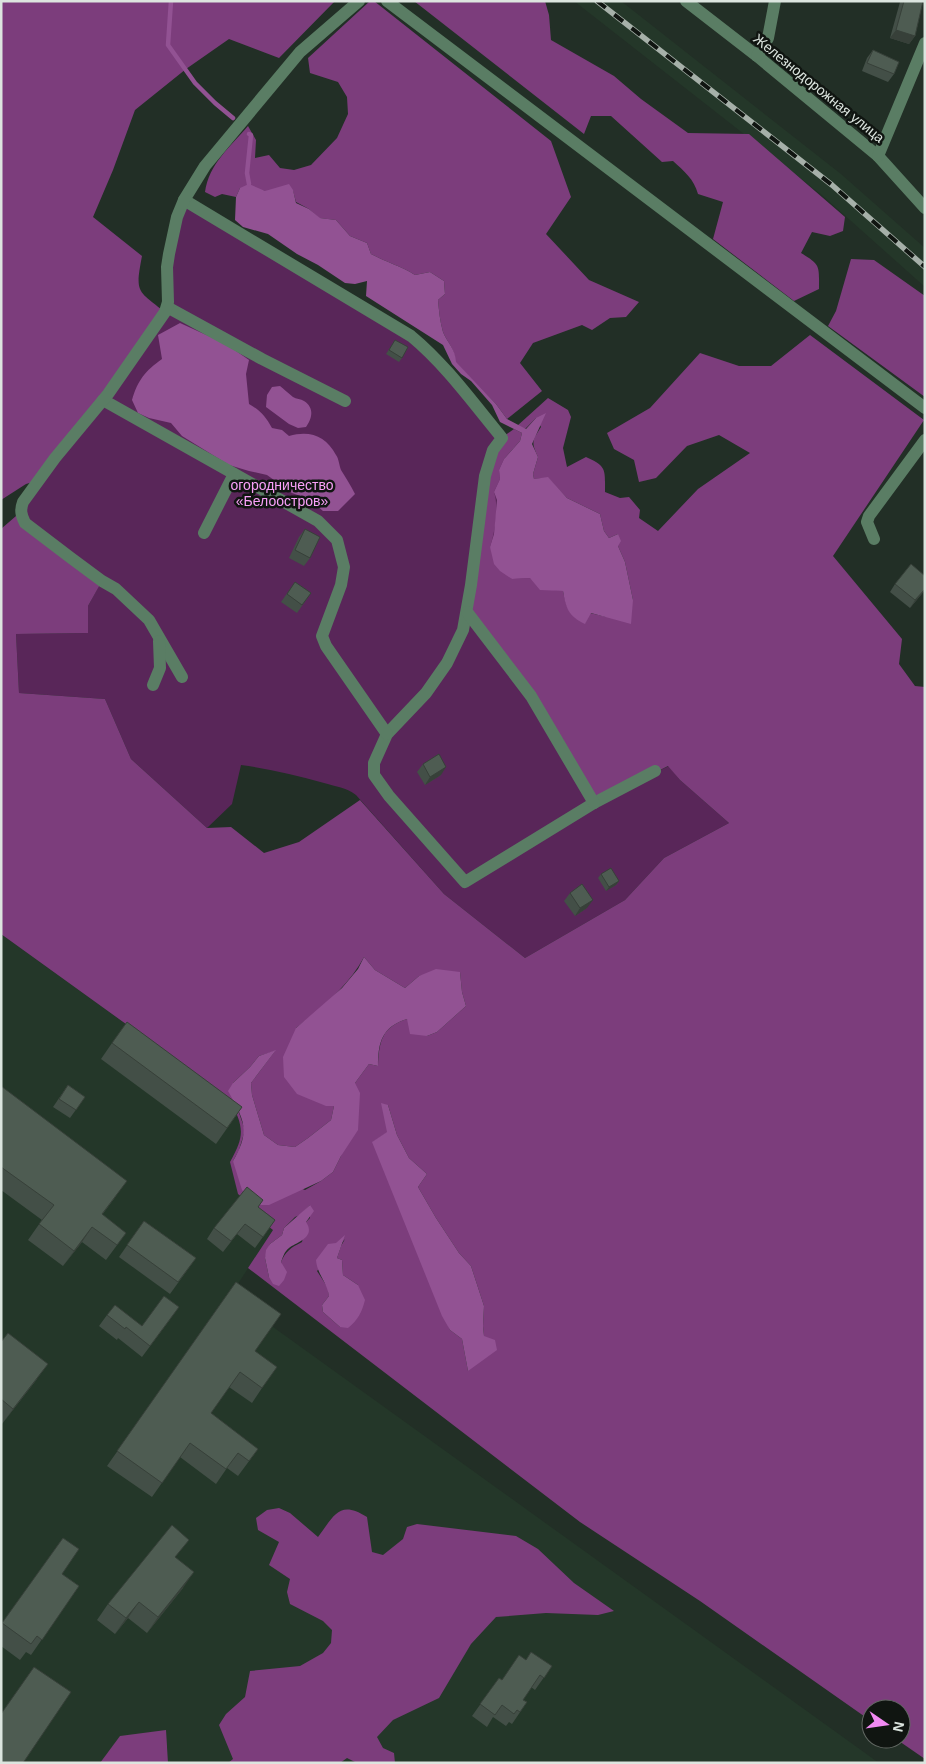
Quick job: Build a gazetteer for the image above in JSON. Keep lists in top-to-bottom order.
{
  "streets": {
    "street": ["Железнодорожная улица"]
  },
  "parks": ["огородничество «Белоостров»"],
  "north": "right"
}
